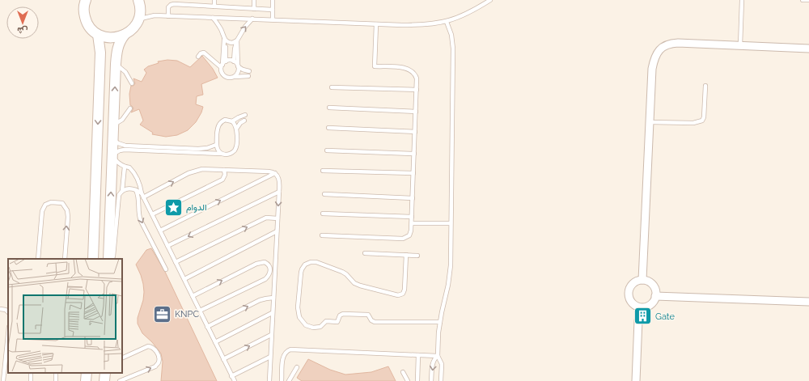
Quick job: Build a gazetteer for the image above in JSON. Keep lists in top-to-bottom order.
{
  "places": {
    "place": ["الدوام"],
    "office": ["KNPC"],
    "building": ["Gate"]
  },
  "north": "bottom"
}
